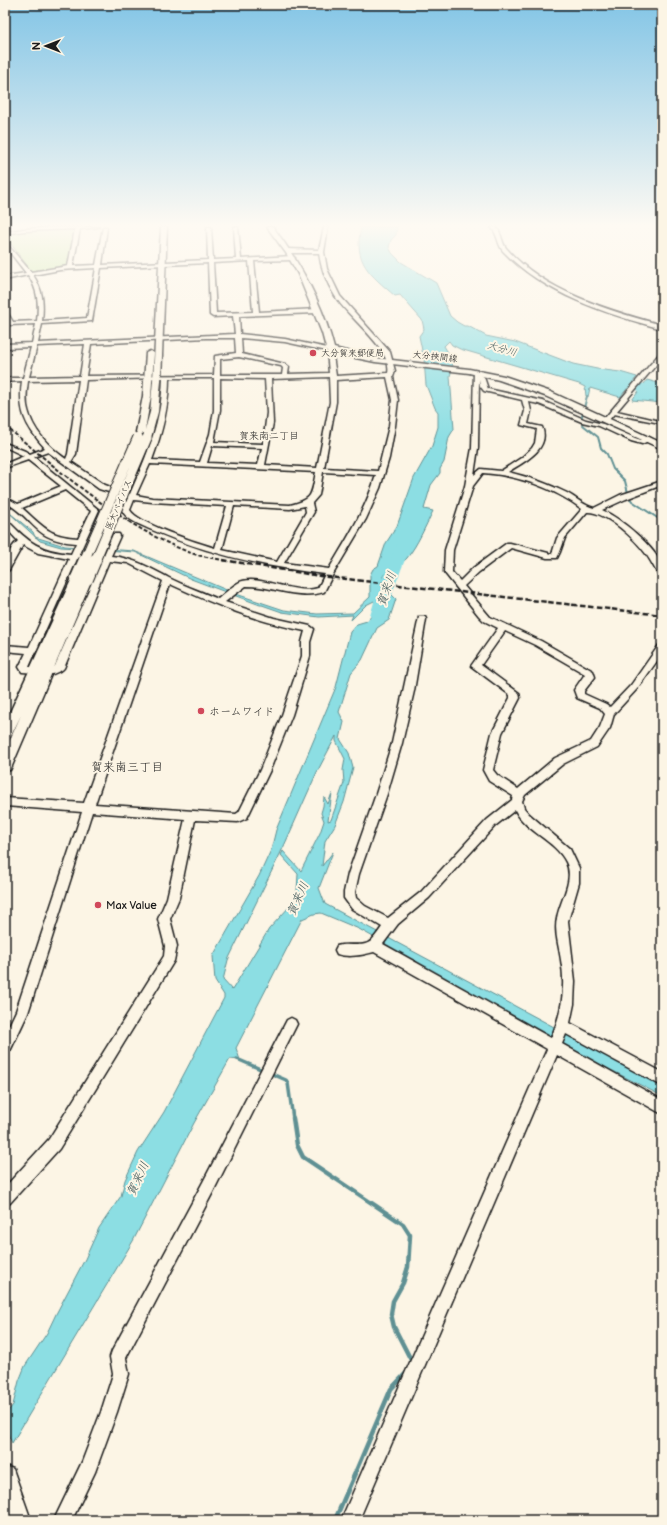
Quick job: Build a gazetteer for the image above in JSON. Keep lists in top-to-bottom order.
{
  "streets": {
    "main road": ["大分挾間線", "医大バイパス"]
  },
  "districts": ["賀来南二丁目", "賀来南三丁目"],
  "water": ["大分川", "賀来川"],
  "places": ["大分賀来郵便局", "ホームワイド", "Max Value"],
  "north": "left"
}
